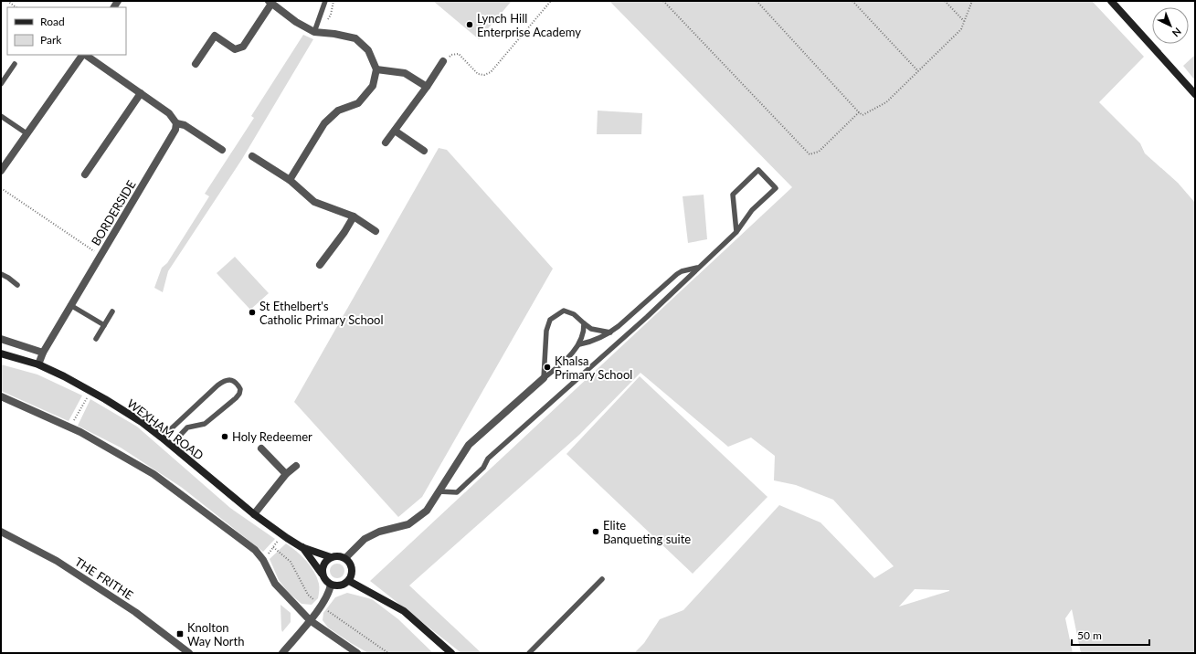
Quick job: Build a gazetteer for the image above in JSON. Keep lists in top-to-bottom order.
{
  "streets": {
    "street": ["BORDERSIDE", "WEXHAM ROAD", "THE FRITHE"]
  },
  "crossings": [
    ["BORDERSIDE", "WEXHAM ROAD"]
  ],
  "places": {
    "other": [
      "Lynch Hill Enterprise Academy",
      "St Ethelbert's Catholic Primary School",
      "Khalsa Primary School",
      "Holy Redeemer",
      "Elite Banqueting suite"
    ],
    "transit": ["Knolton Way North"]
  },
  "legend": ["Road", "Park"],
  "scale_bar": "50 m",
  "north": "bottom right"
}
